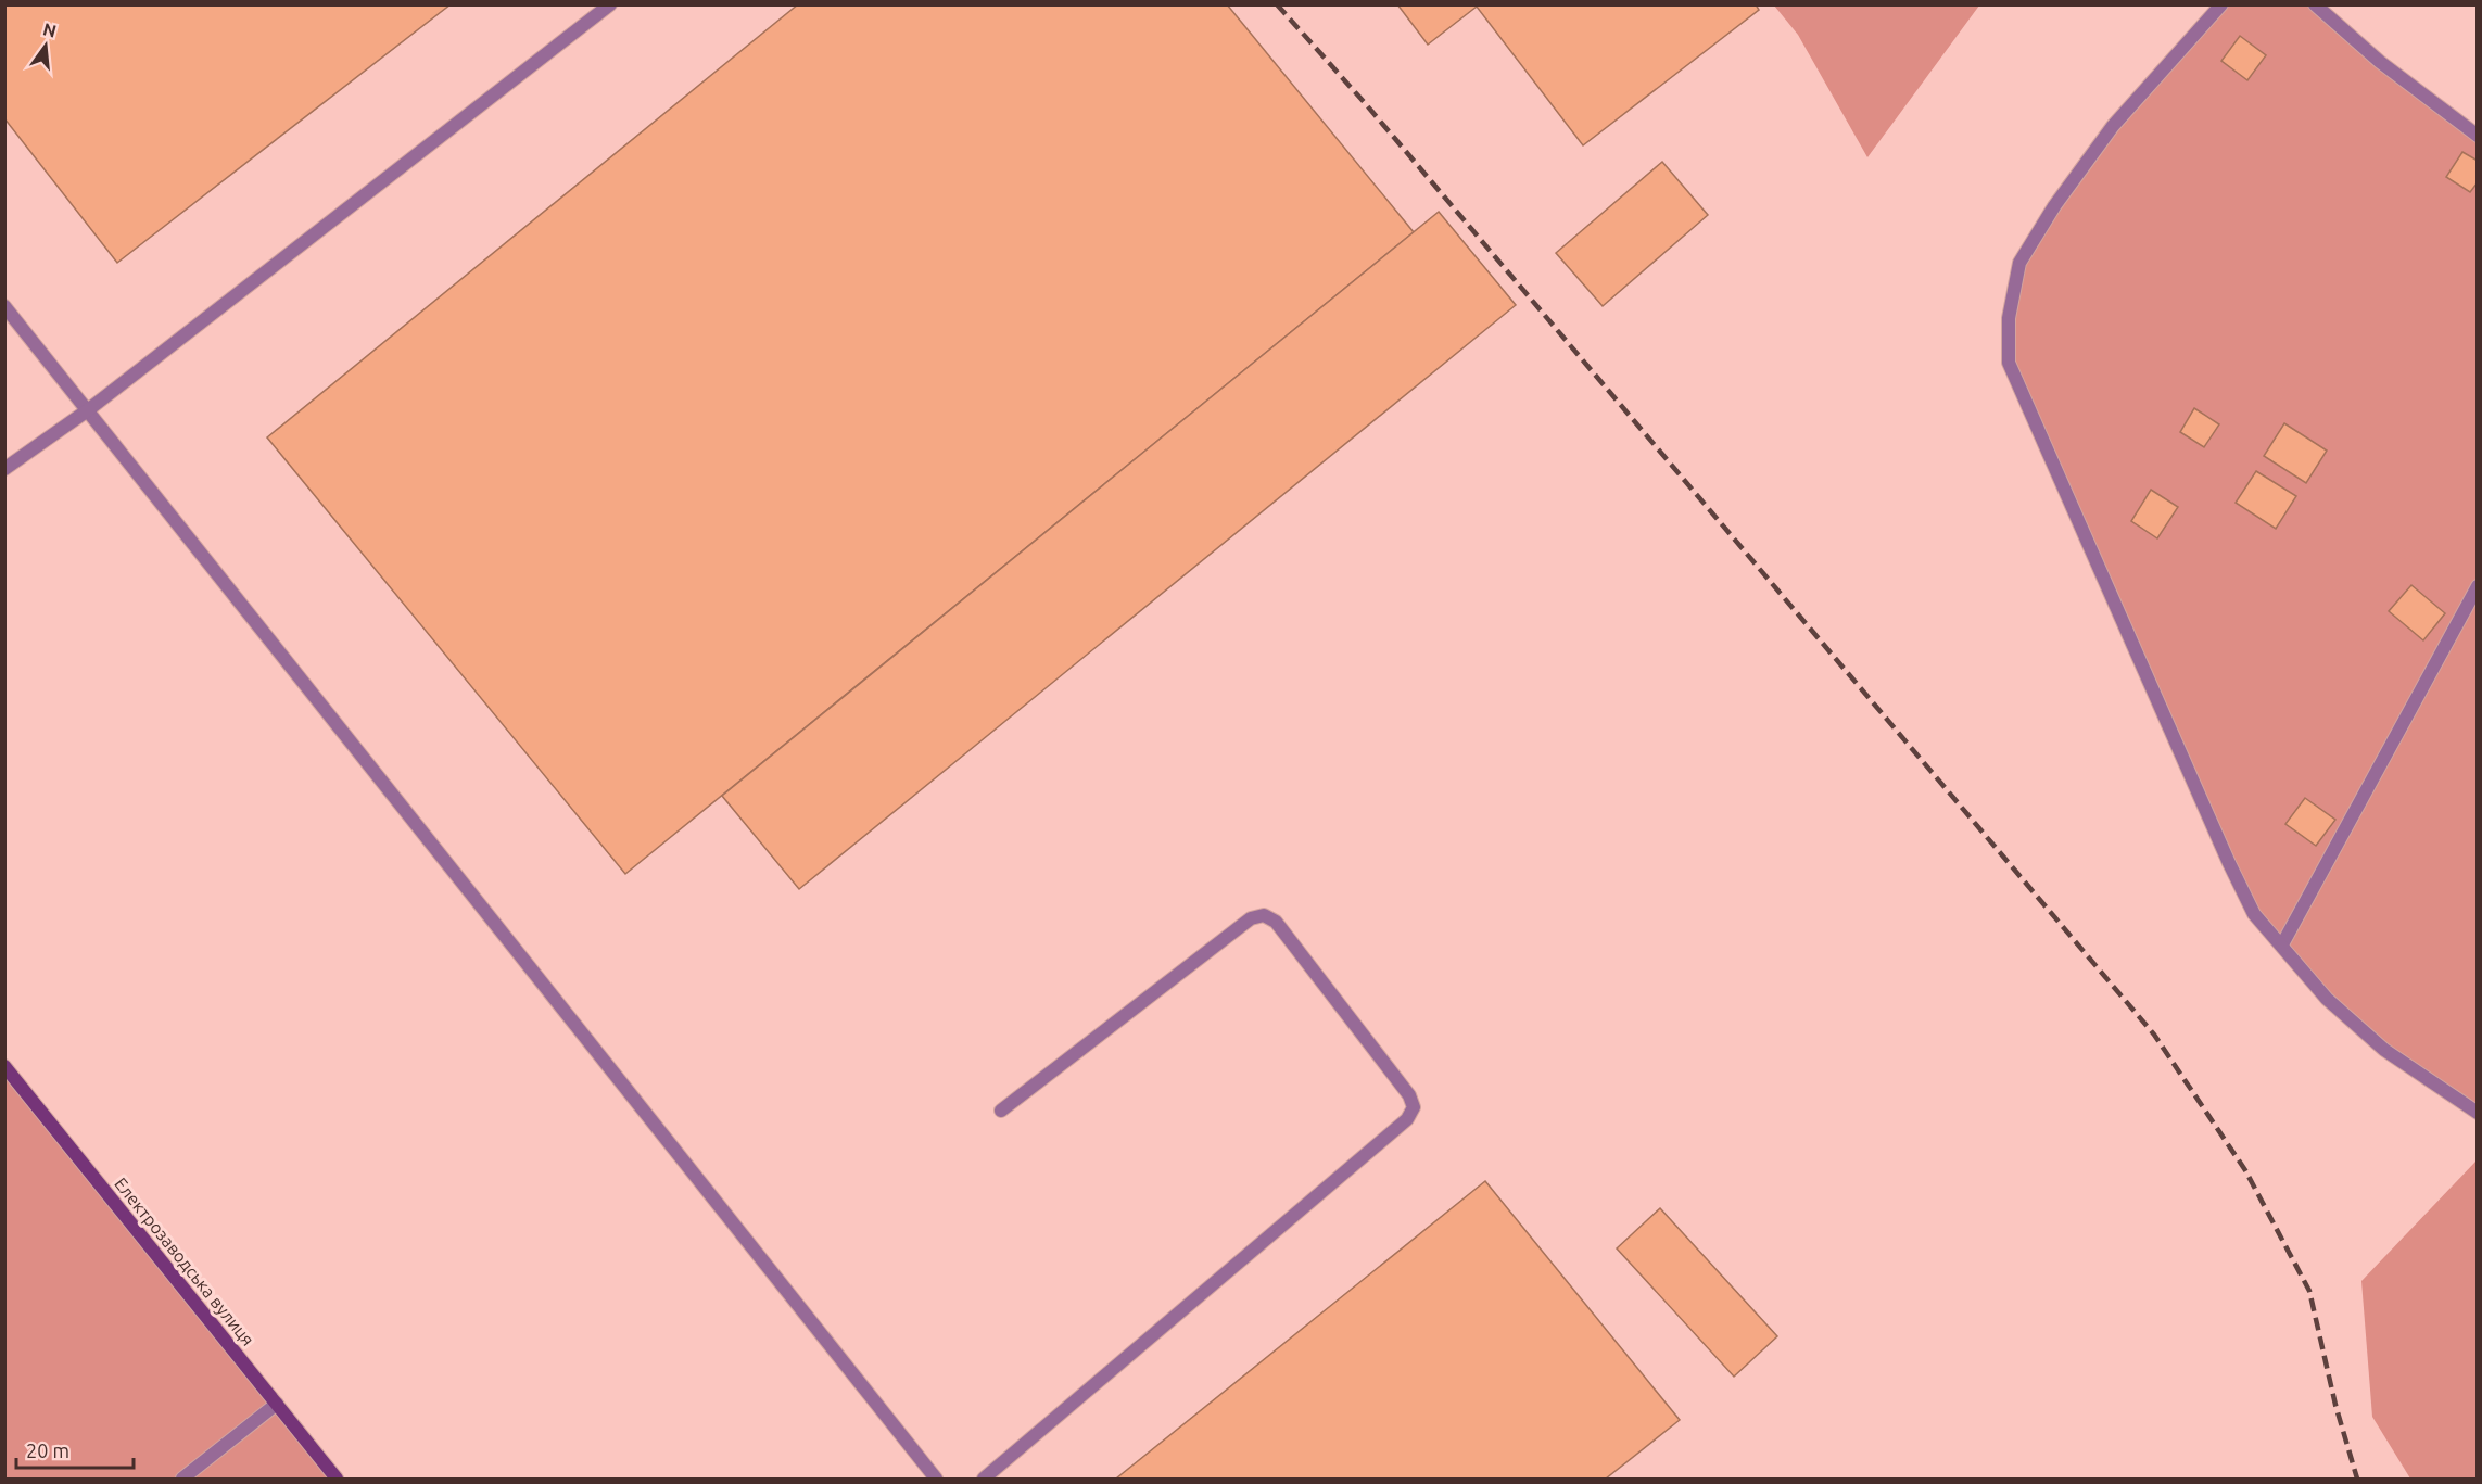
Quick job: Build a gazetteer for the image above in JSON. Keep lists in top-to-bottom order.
{
  "streets": {
    "main road": ["Електрозаводська вулиця"]
  },
  "scale_bar": "20 m",
  "north": "top"
}
